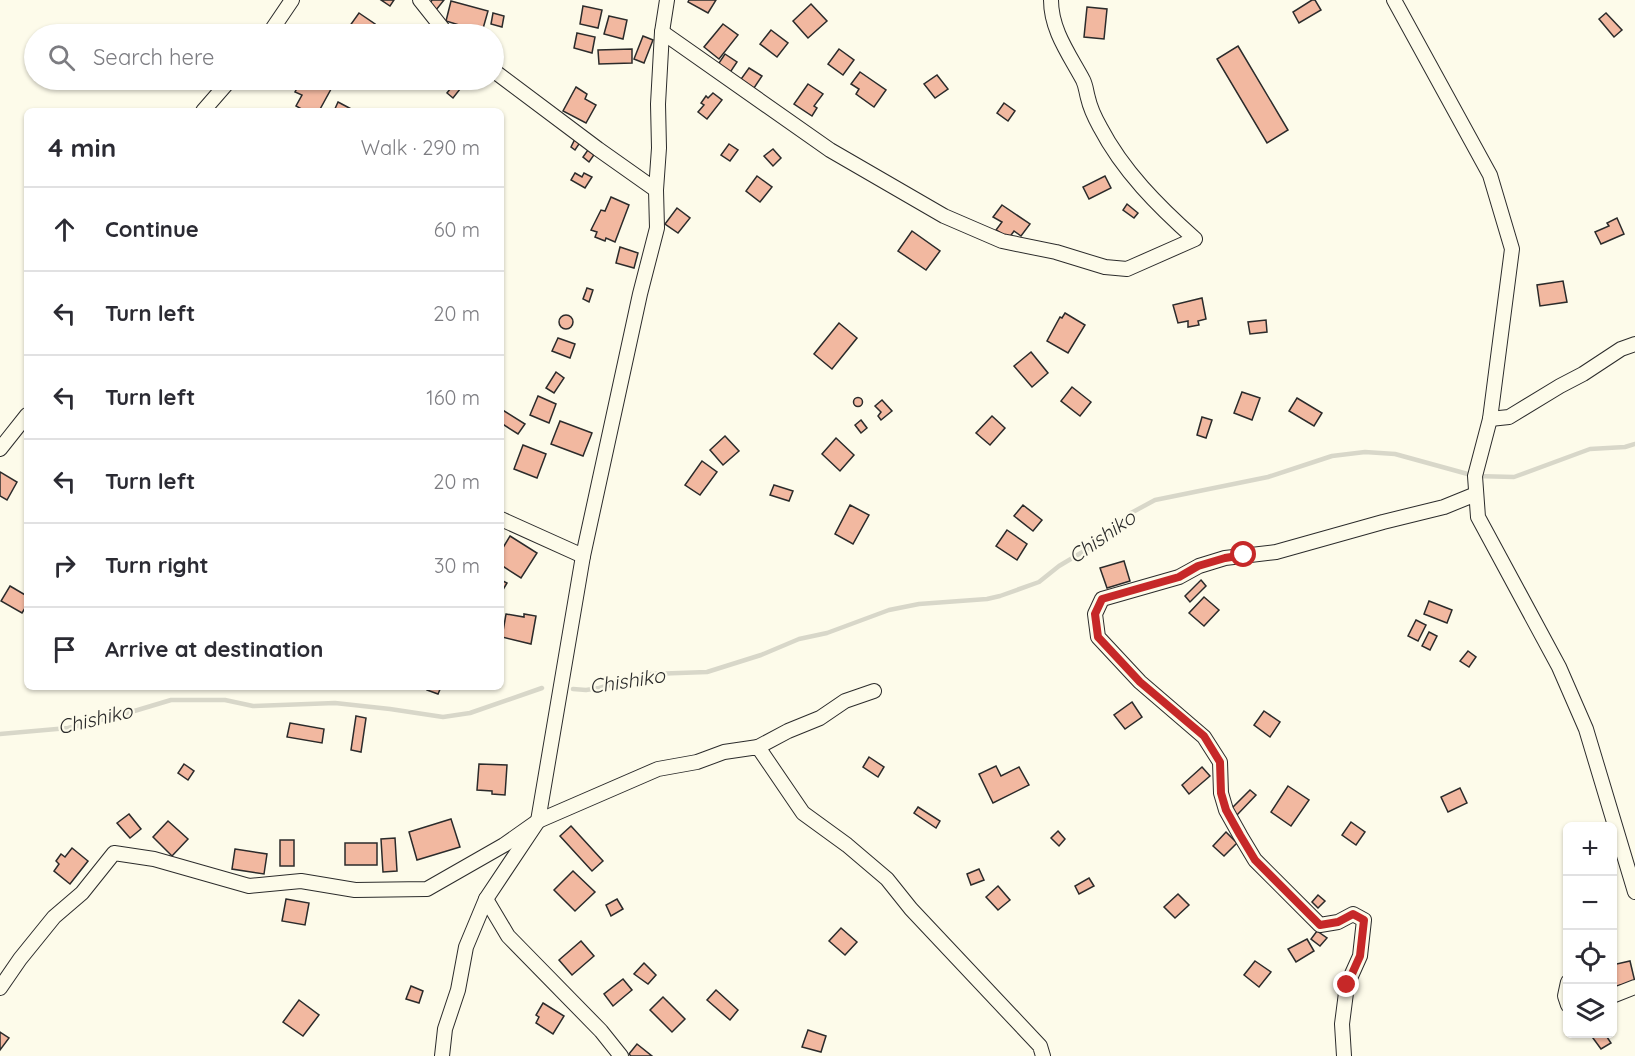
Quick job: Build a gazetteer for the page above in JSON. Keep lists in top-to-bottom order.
{
  "water": ["Chishiko"],
  "page": {
    "search": "Search here",
    "heading": ["4 min", "Walk · 290 m"],
    "list": [
      ["Continue", "60 m"],
      ["Turn left", "20 m"],
      ["Turn left", "160 m"],
      ["Turn left", "20 m"],
      ["Turn right", "30 m"],
      "Arrive at destination"
    ],
    "map_buttons": ["+", "−"]
  }
}
